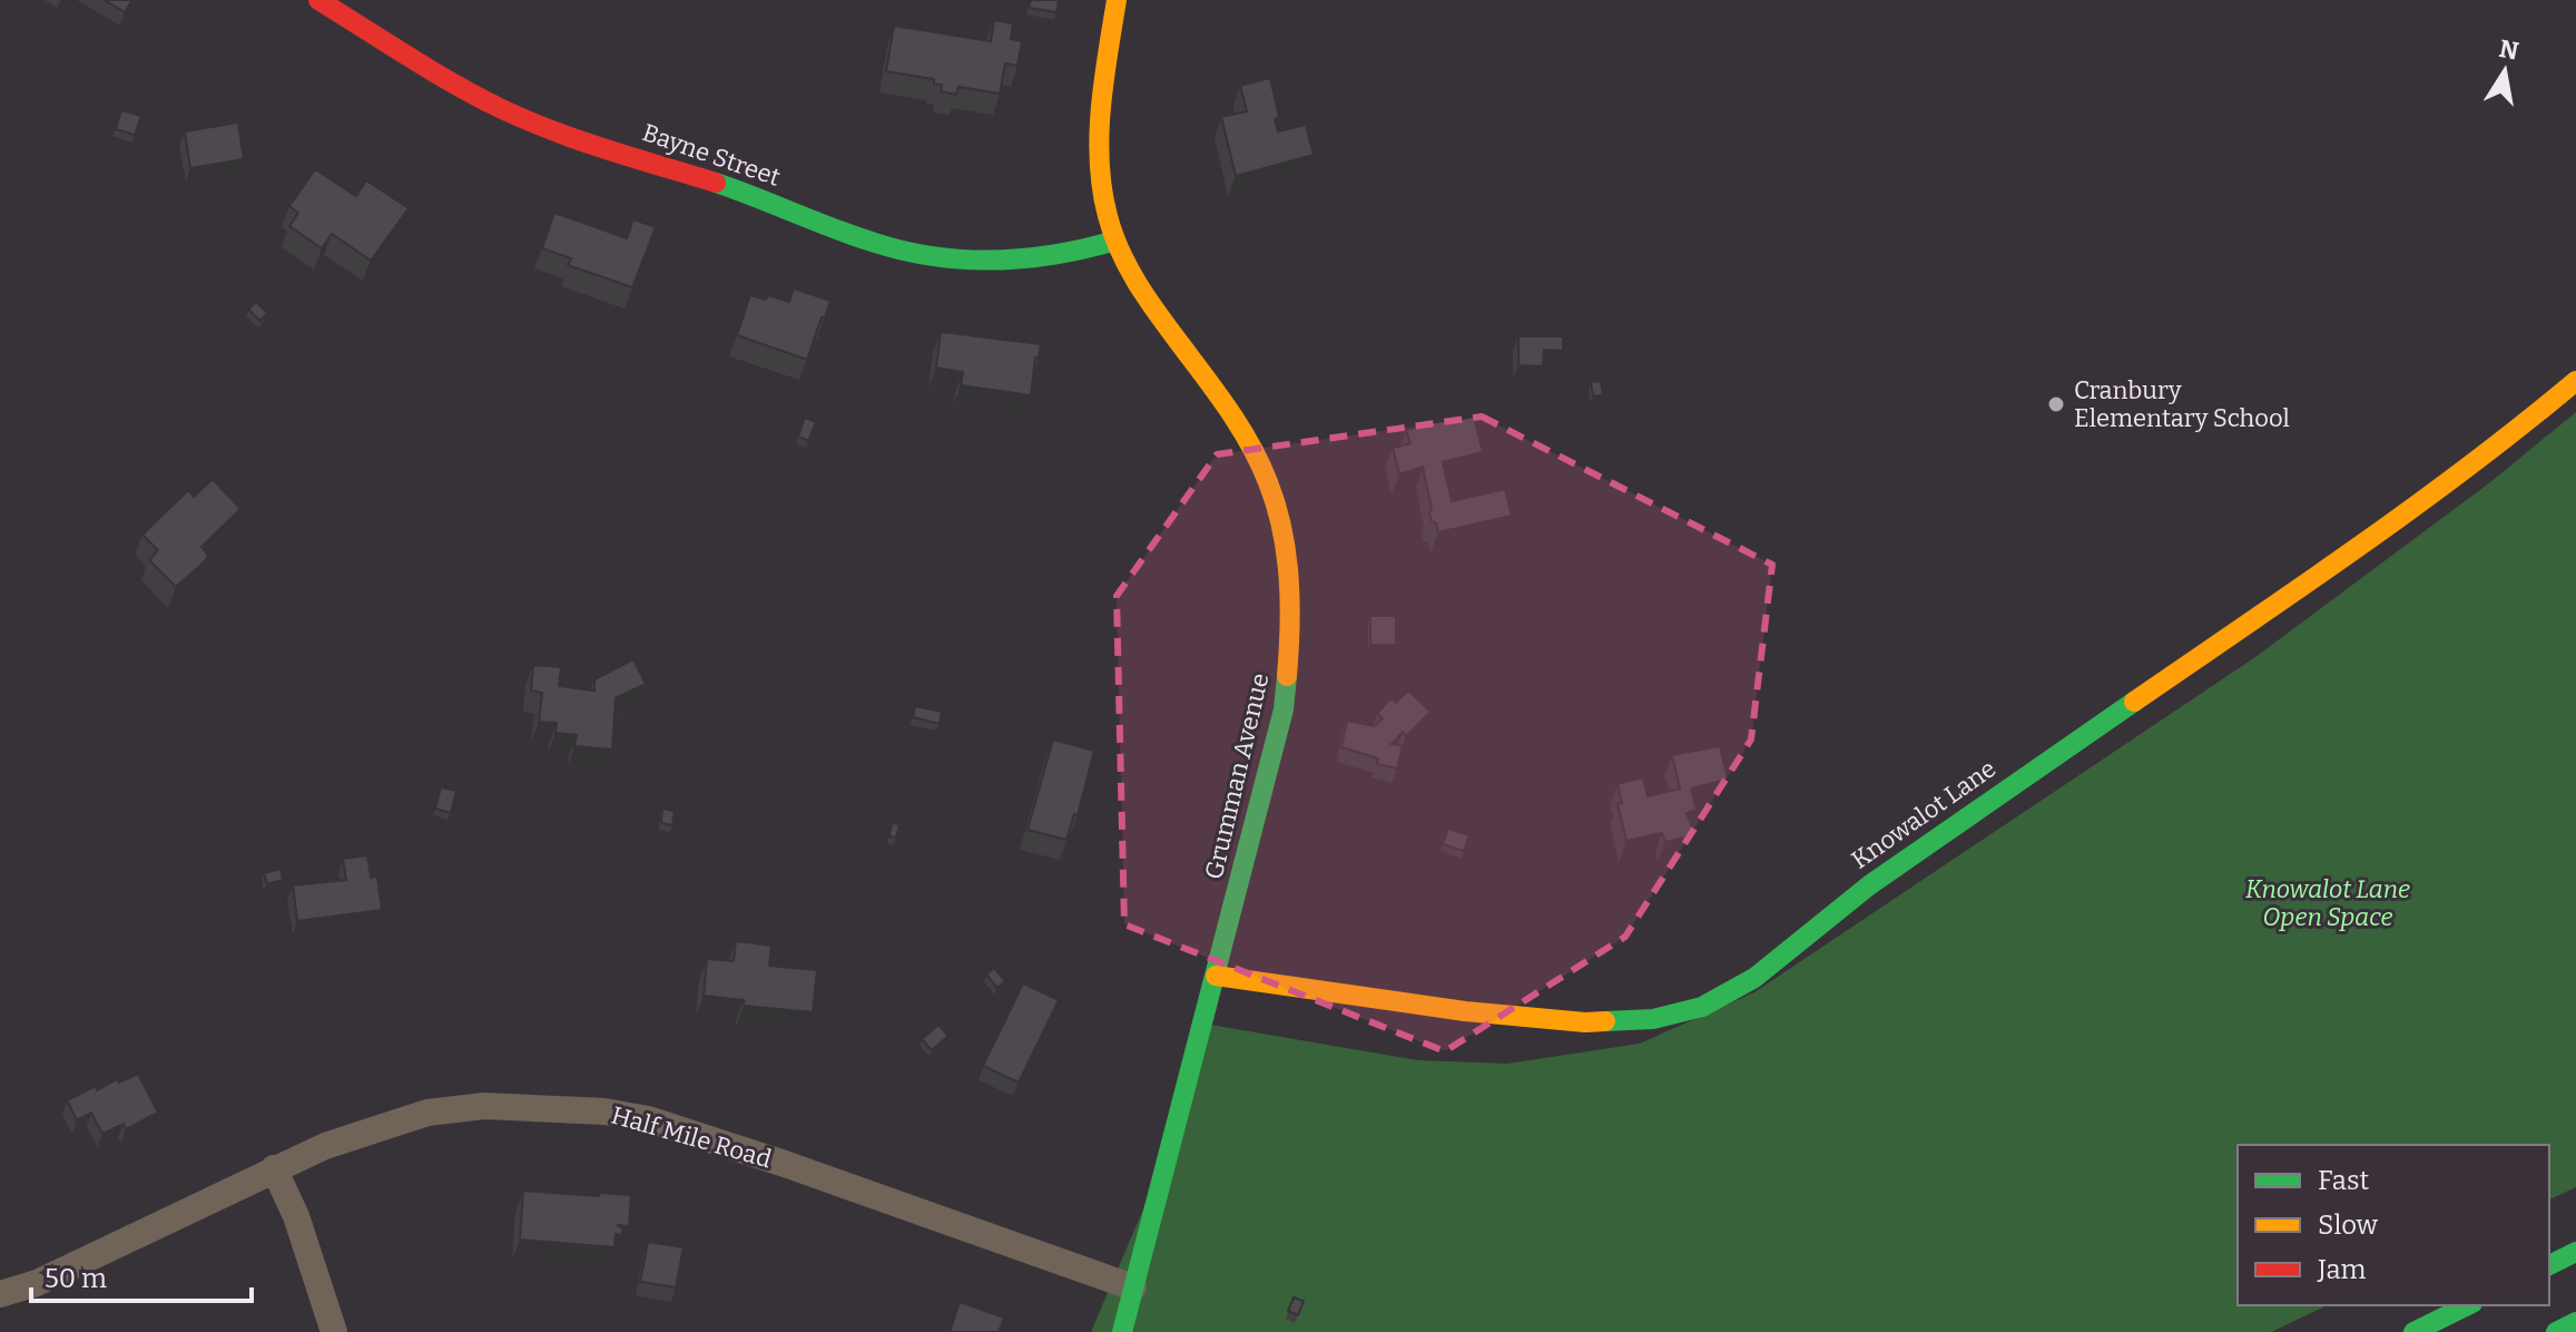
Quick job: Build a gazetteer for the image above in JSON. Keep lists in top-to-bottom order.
{
  "streets": {
    "main road": ["Bayne Street", "Grumman Avenue", "Knowalot Lane"],
    "street": ["Half Mile Road"]
  },
  "crossings": [
    ["Bayne Street", "Grumman Avenue"],
    ["Grumman Avenue", "Knowalot Lane"],
    ["Grumman Avenue", "Half Mile Road"]
  ],
  "parks": ["Knowalot Lane Open Space"],
  "places": ["Cranbury Elementary School"],
  "legend": ["Fast", "Slow", "Jam"],
  "scale_bar": "50 m",
  "north": "top"
}
